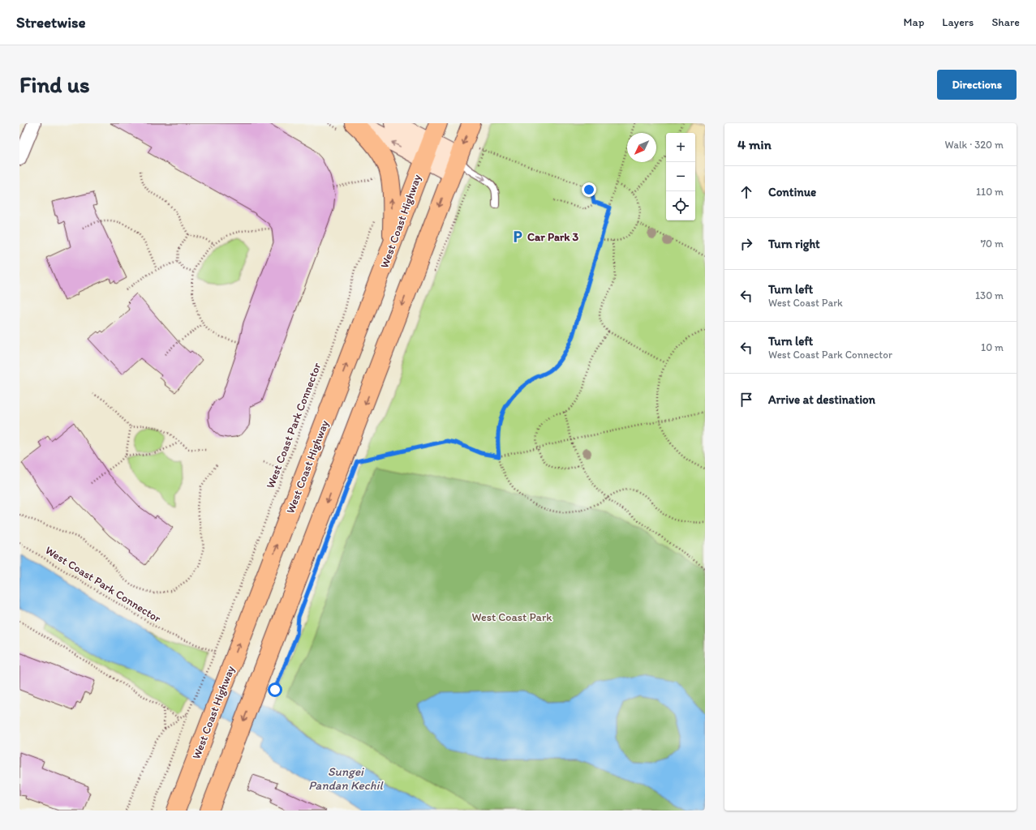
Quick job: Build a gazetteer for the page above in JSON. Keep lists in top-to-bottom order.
{
  "streets": {
    "highway": ["West Coast Highway"],
    "path": ["West Coast Park Connector"]
  },
  "water": ["Sungei Pandan Kechil"],
  "parks": ["West Coast Park"],
  "places": {
    "parking": ["Car Park 3"]
  },
  "north": "bottom left",
  "page": {
    "header": "Streetwise",
    "nav": ["Map", "Layers", "Share"],
    "buttons": "Directions",
    "title": "Find us",
    "heading": ["4 min", "Walk · 320 m"],
    "map_buttons": ["+", "−"],
    "list": [
      ["Continue", "110 m"],
      ["Turn right", "70 m"],
      ["Turn left", "West Coast Park", "130 m"],
      ["Turn left", "West Coast Park Connector", "10 m"],
      "Arrive at destination"
    ]
  }
}
